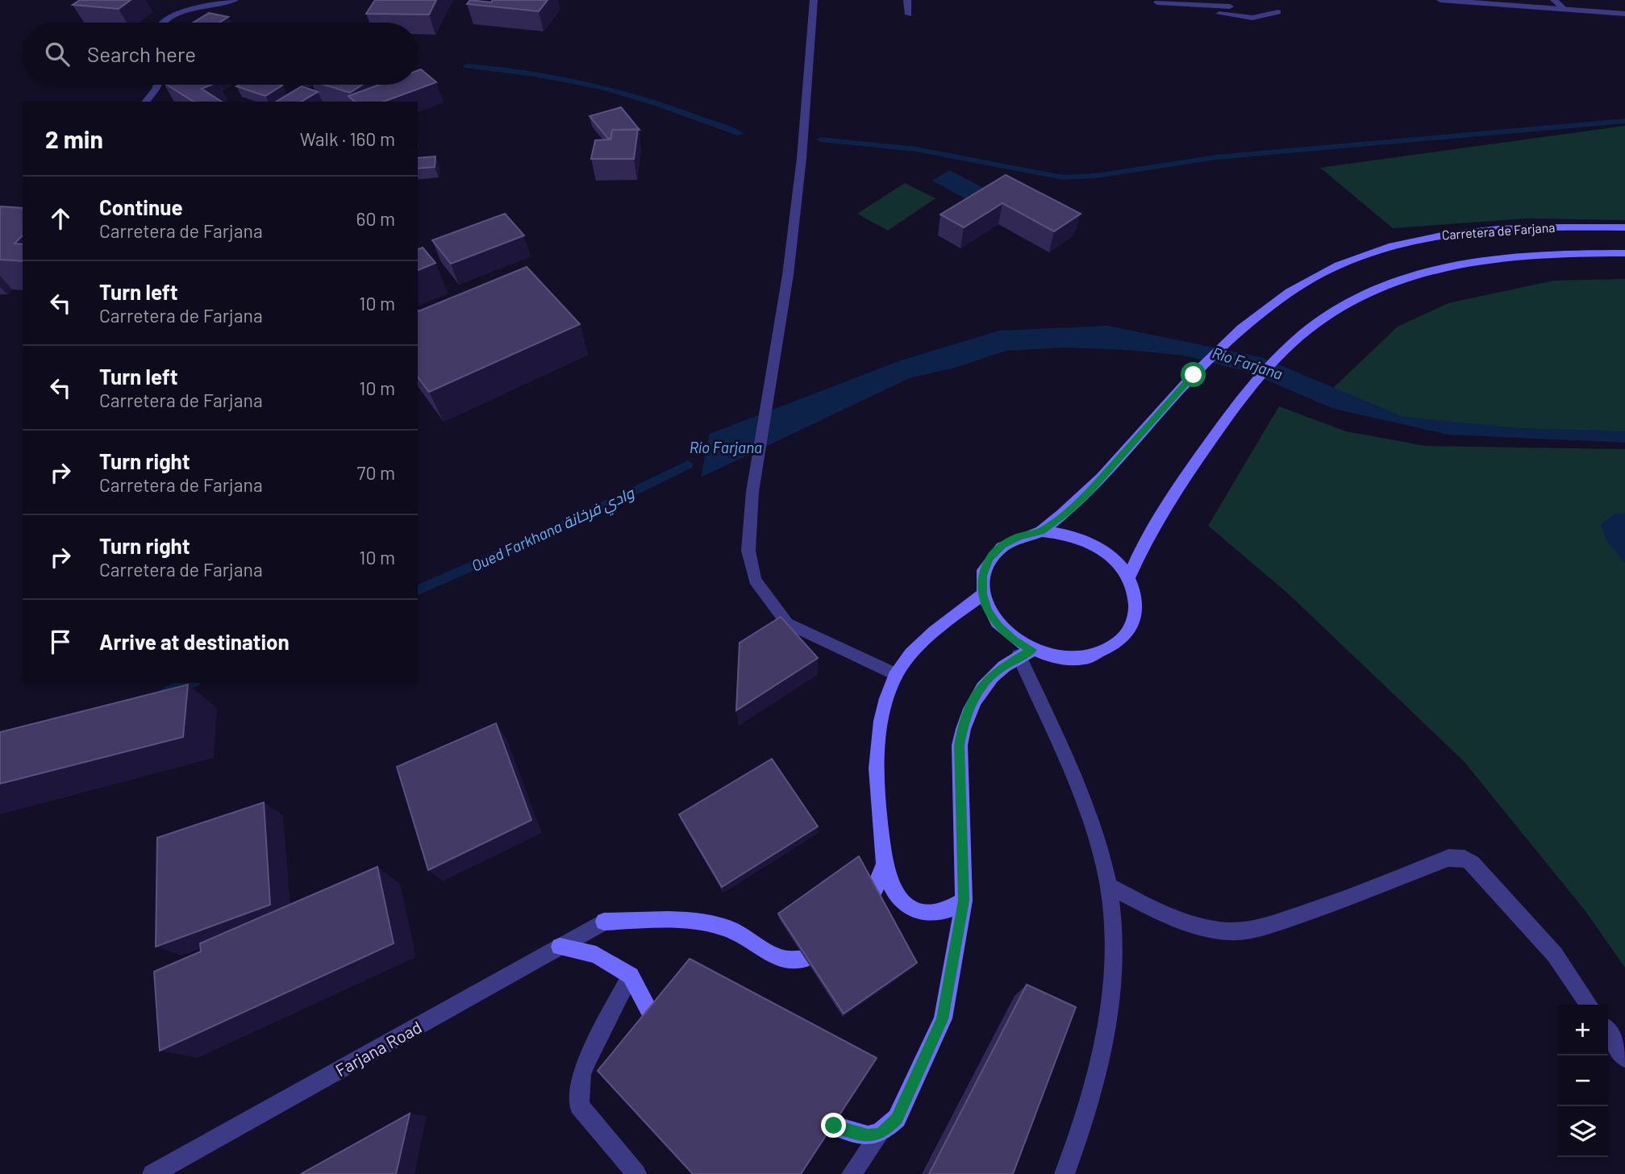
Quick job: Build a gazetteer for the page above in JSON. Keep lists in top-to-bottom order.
{
  "streets": {
    "main road": ["Carretera de Farjana"],
    "street": ["Farjana Road"]
  },
  "water": ["Río Farjana", "Oued Farkhana وادي فرخانة"],
  "page": {
    "search": "Search here",
    "heading": ["2 min", "Walk · 160 m"],
    "list": [
      ["Continue", "Carretera de Farjana", "60 m"],
      ["Turn left", "Carretera de Farjana", "10 m"],
      ["Turn left", "Carretera de Farjana", "10 m"],
      ["Turn right", "Carretera de Farjana", "70 m"],
      ["Turn right", "Carretera de Farjana", "10 m"],
      "Arrive at destination"
    ],
    "map_buttons": ["+", "−"]
  }
}
